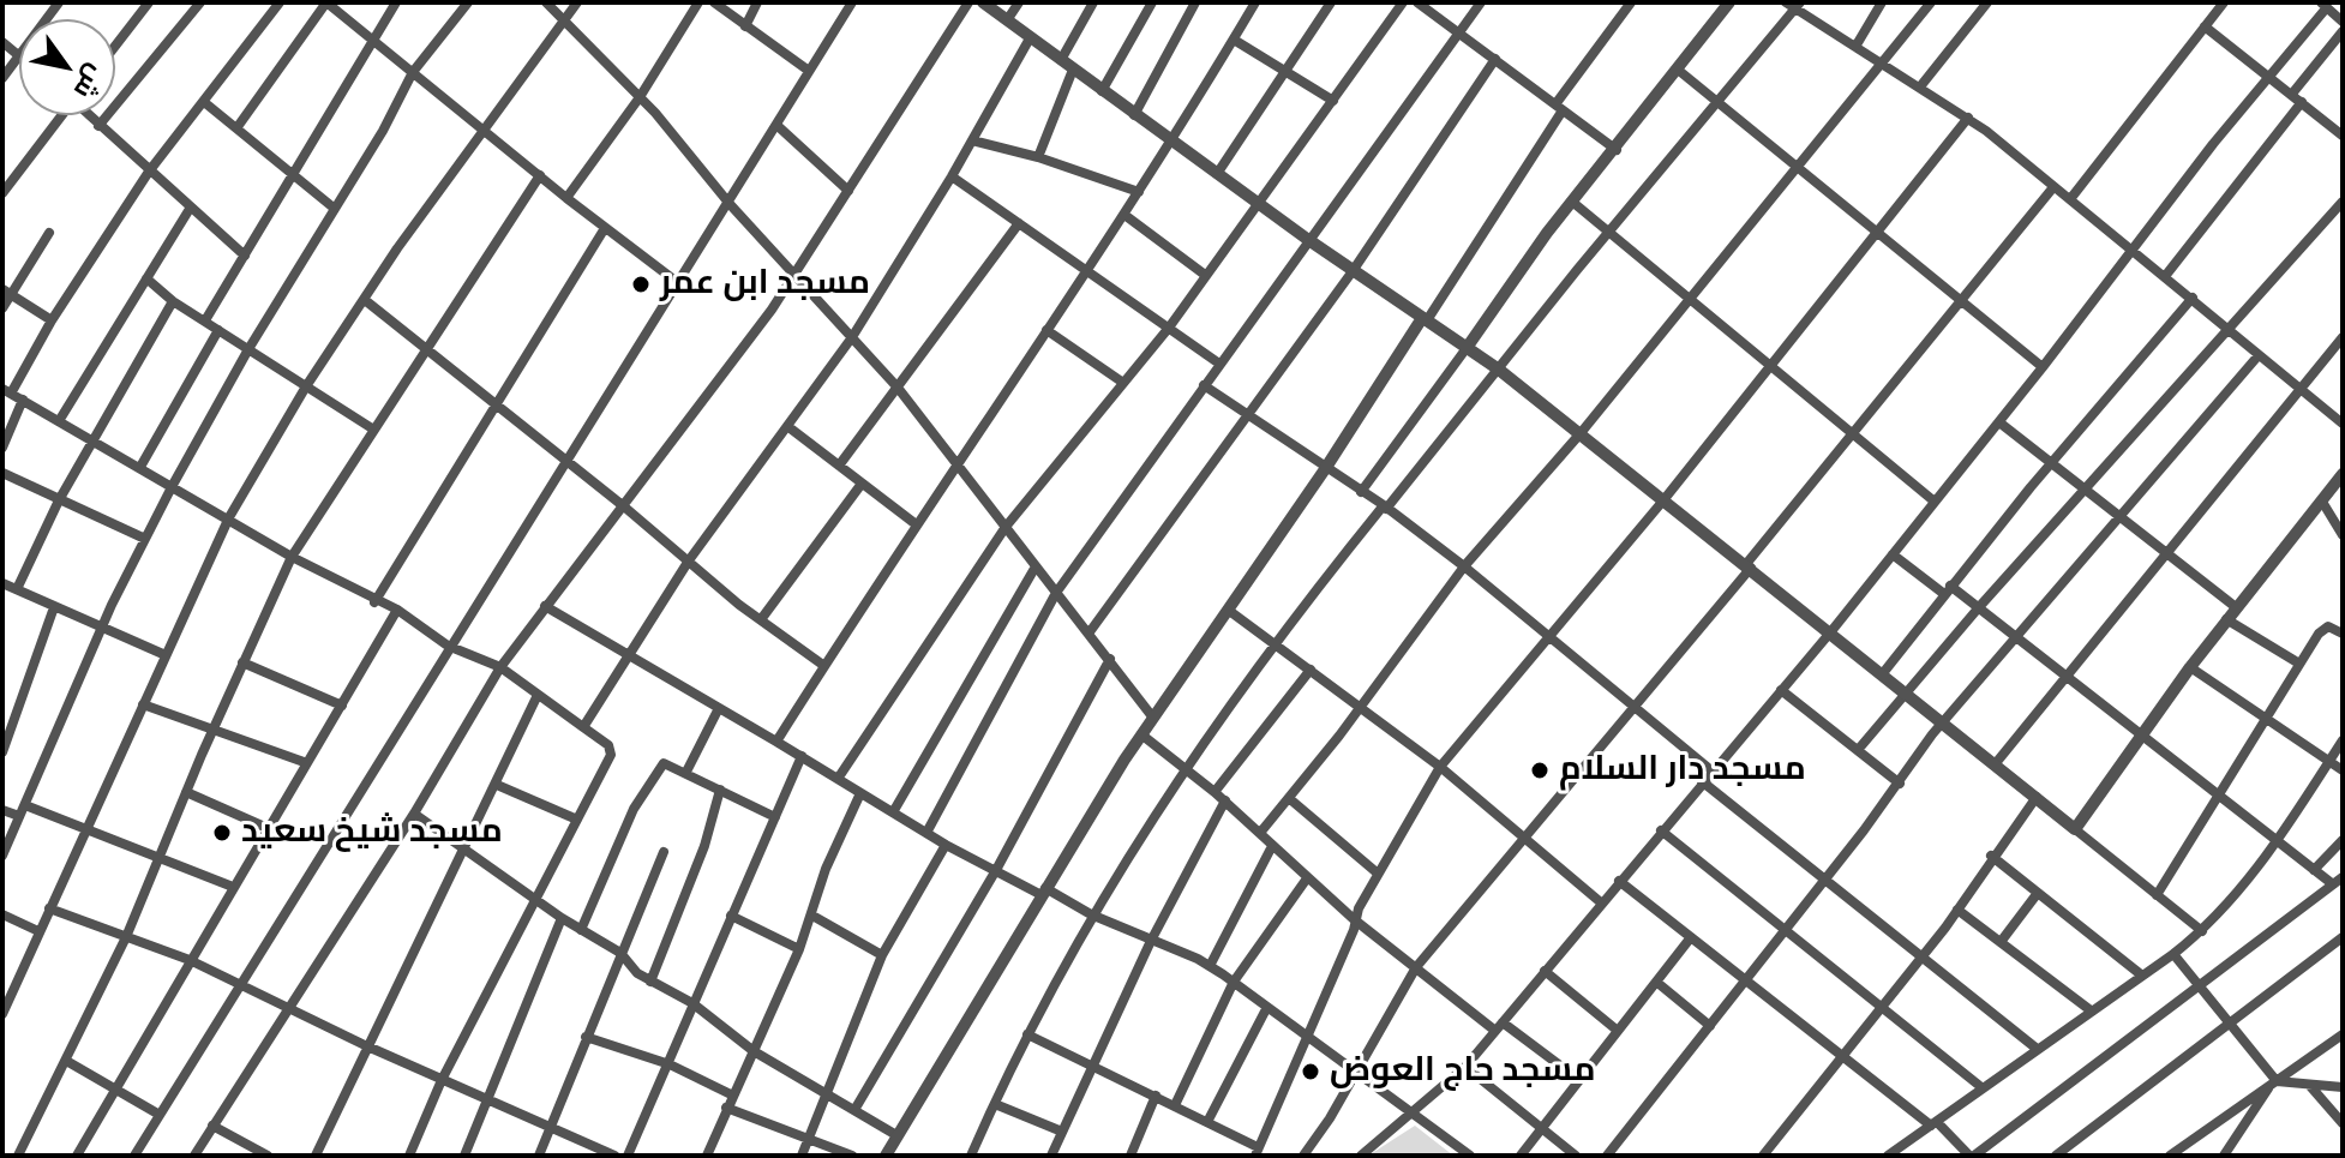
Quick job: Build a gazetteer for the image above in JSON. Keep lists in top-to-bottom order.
{
  "places": [
    "مسجد ابن عمر",
    "مسجد دار السلام",
    "مسجد شيخ سعيد",
    "مسجد حاج العوض"
  ],
  "north": "bottom right"
}
